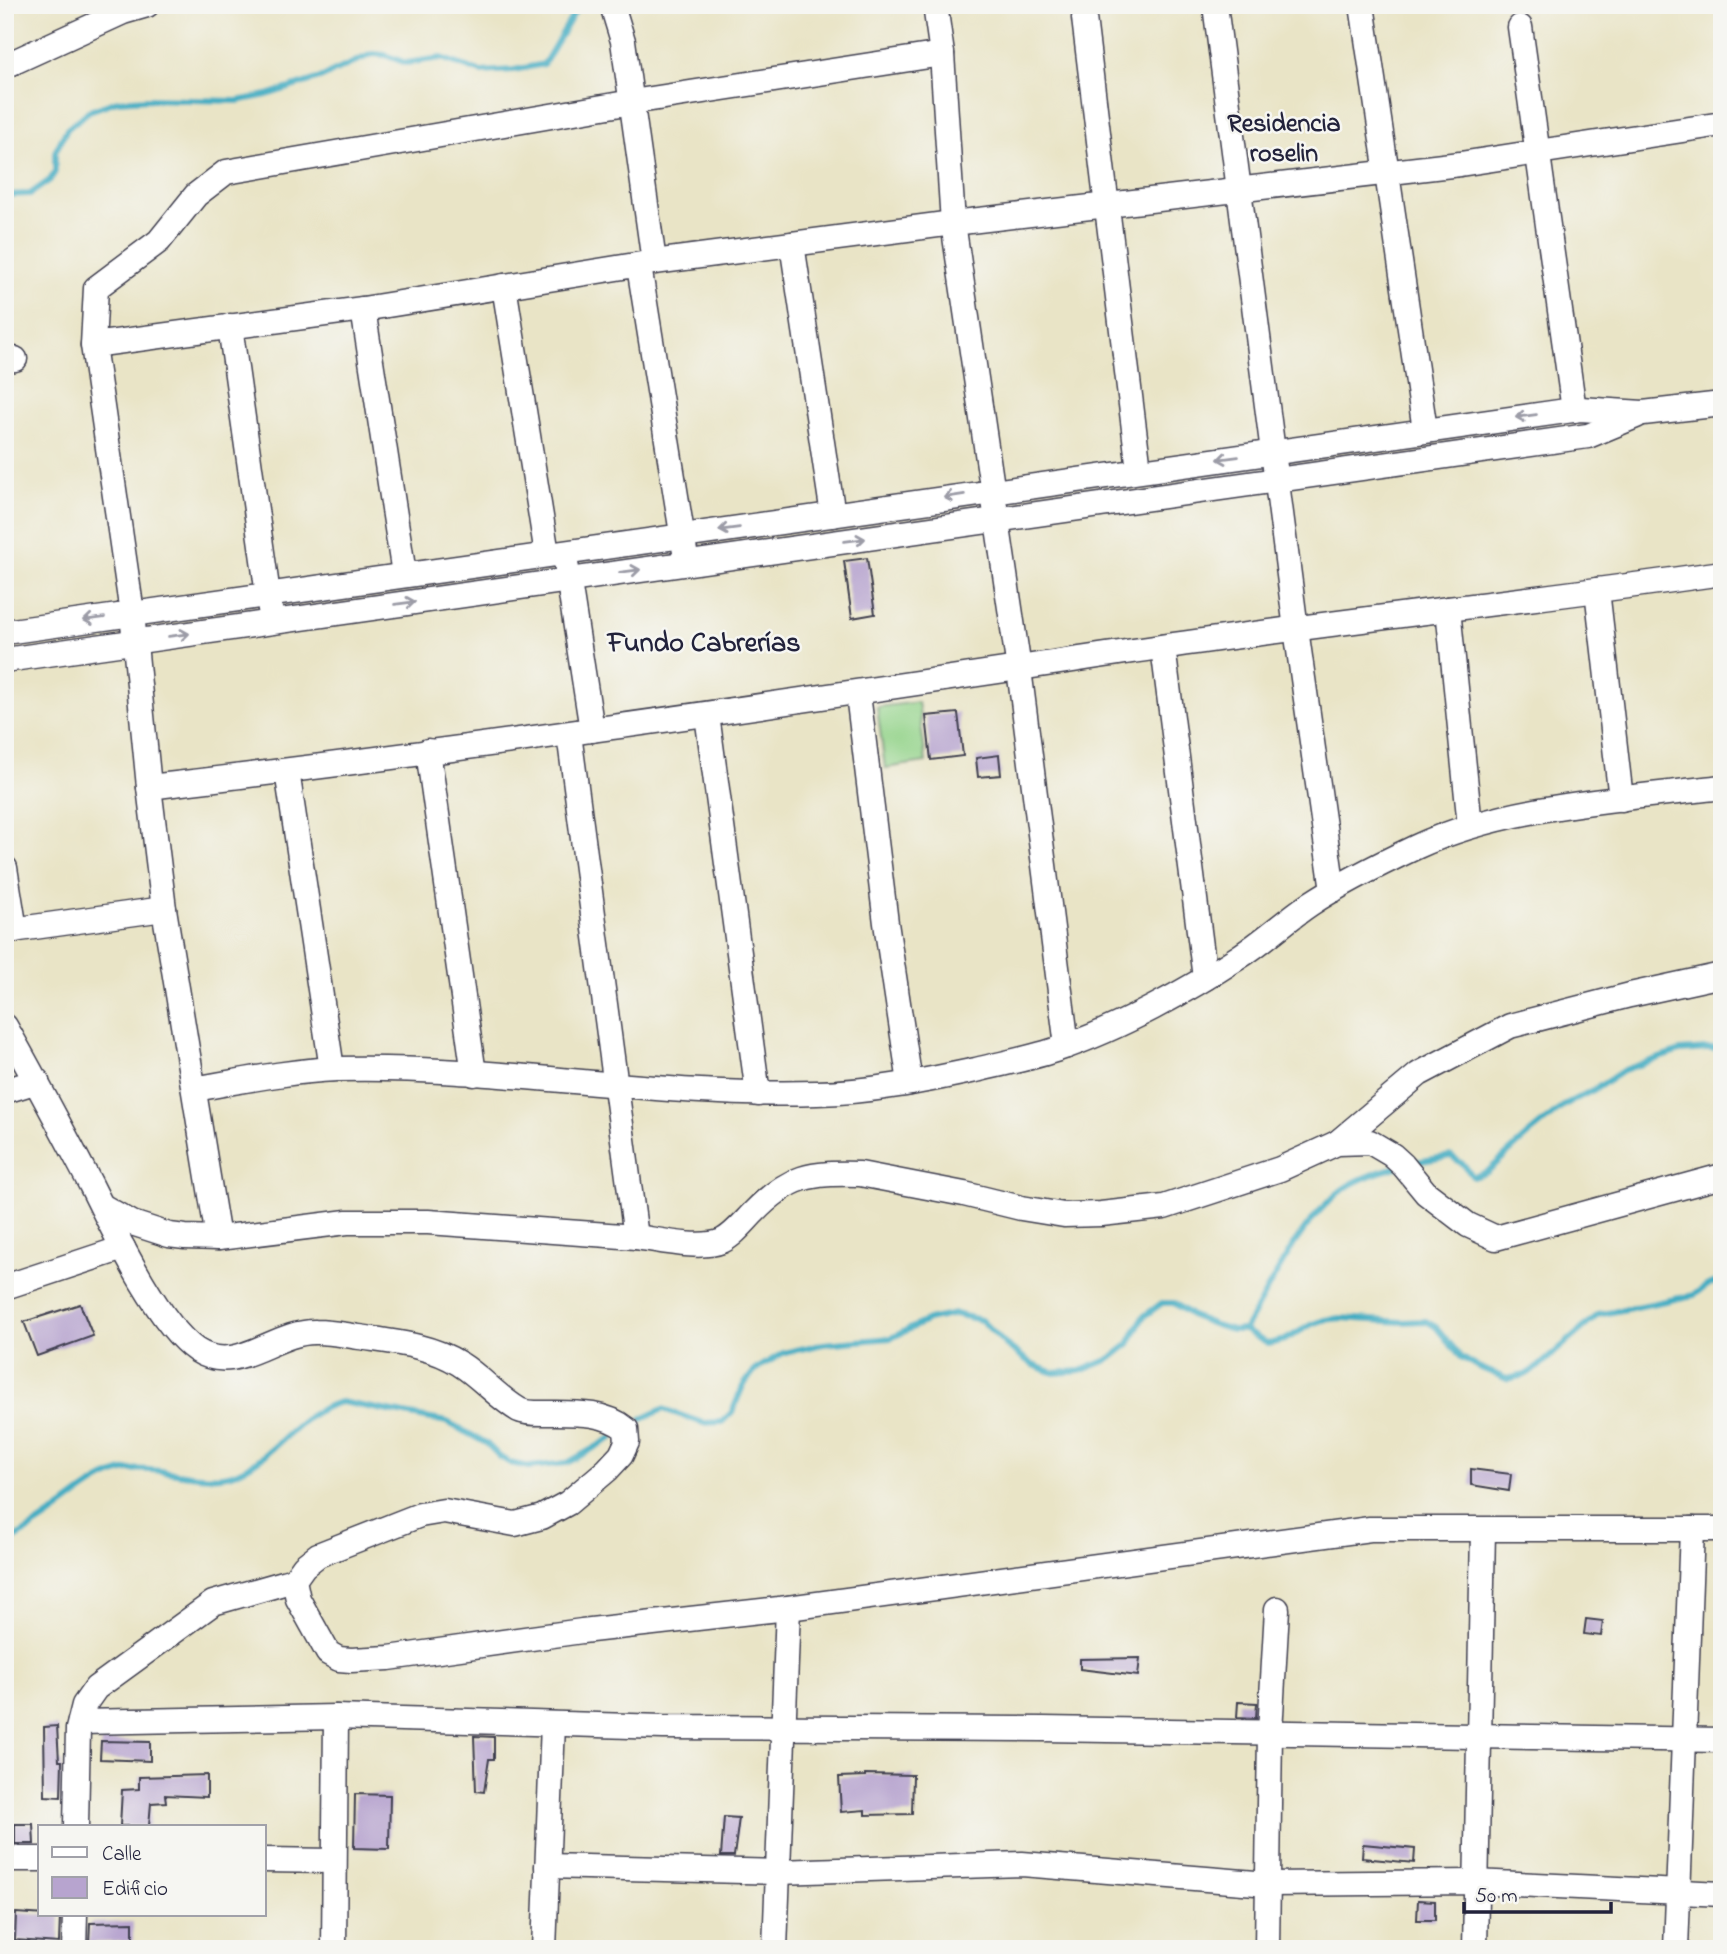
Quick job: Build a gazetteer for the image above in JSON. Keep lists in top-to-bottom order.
{
  "districts": ["Residencia roselin", "Fundo Cabrerías"],
  "legend": ["Calle", "Edificio"],
  "scale_bar": "50 m"
}
